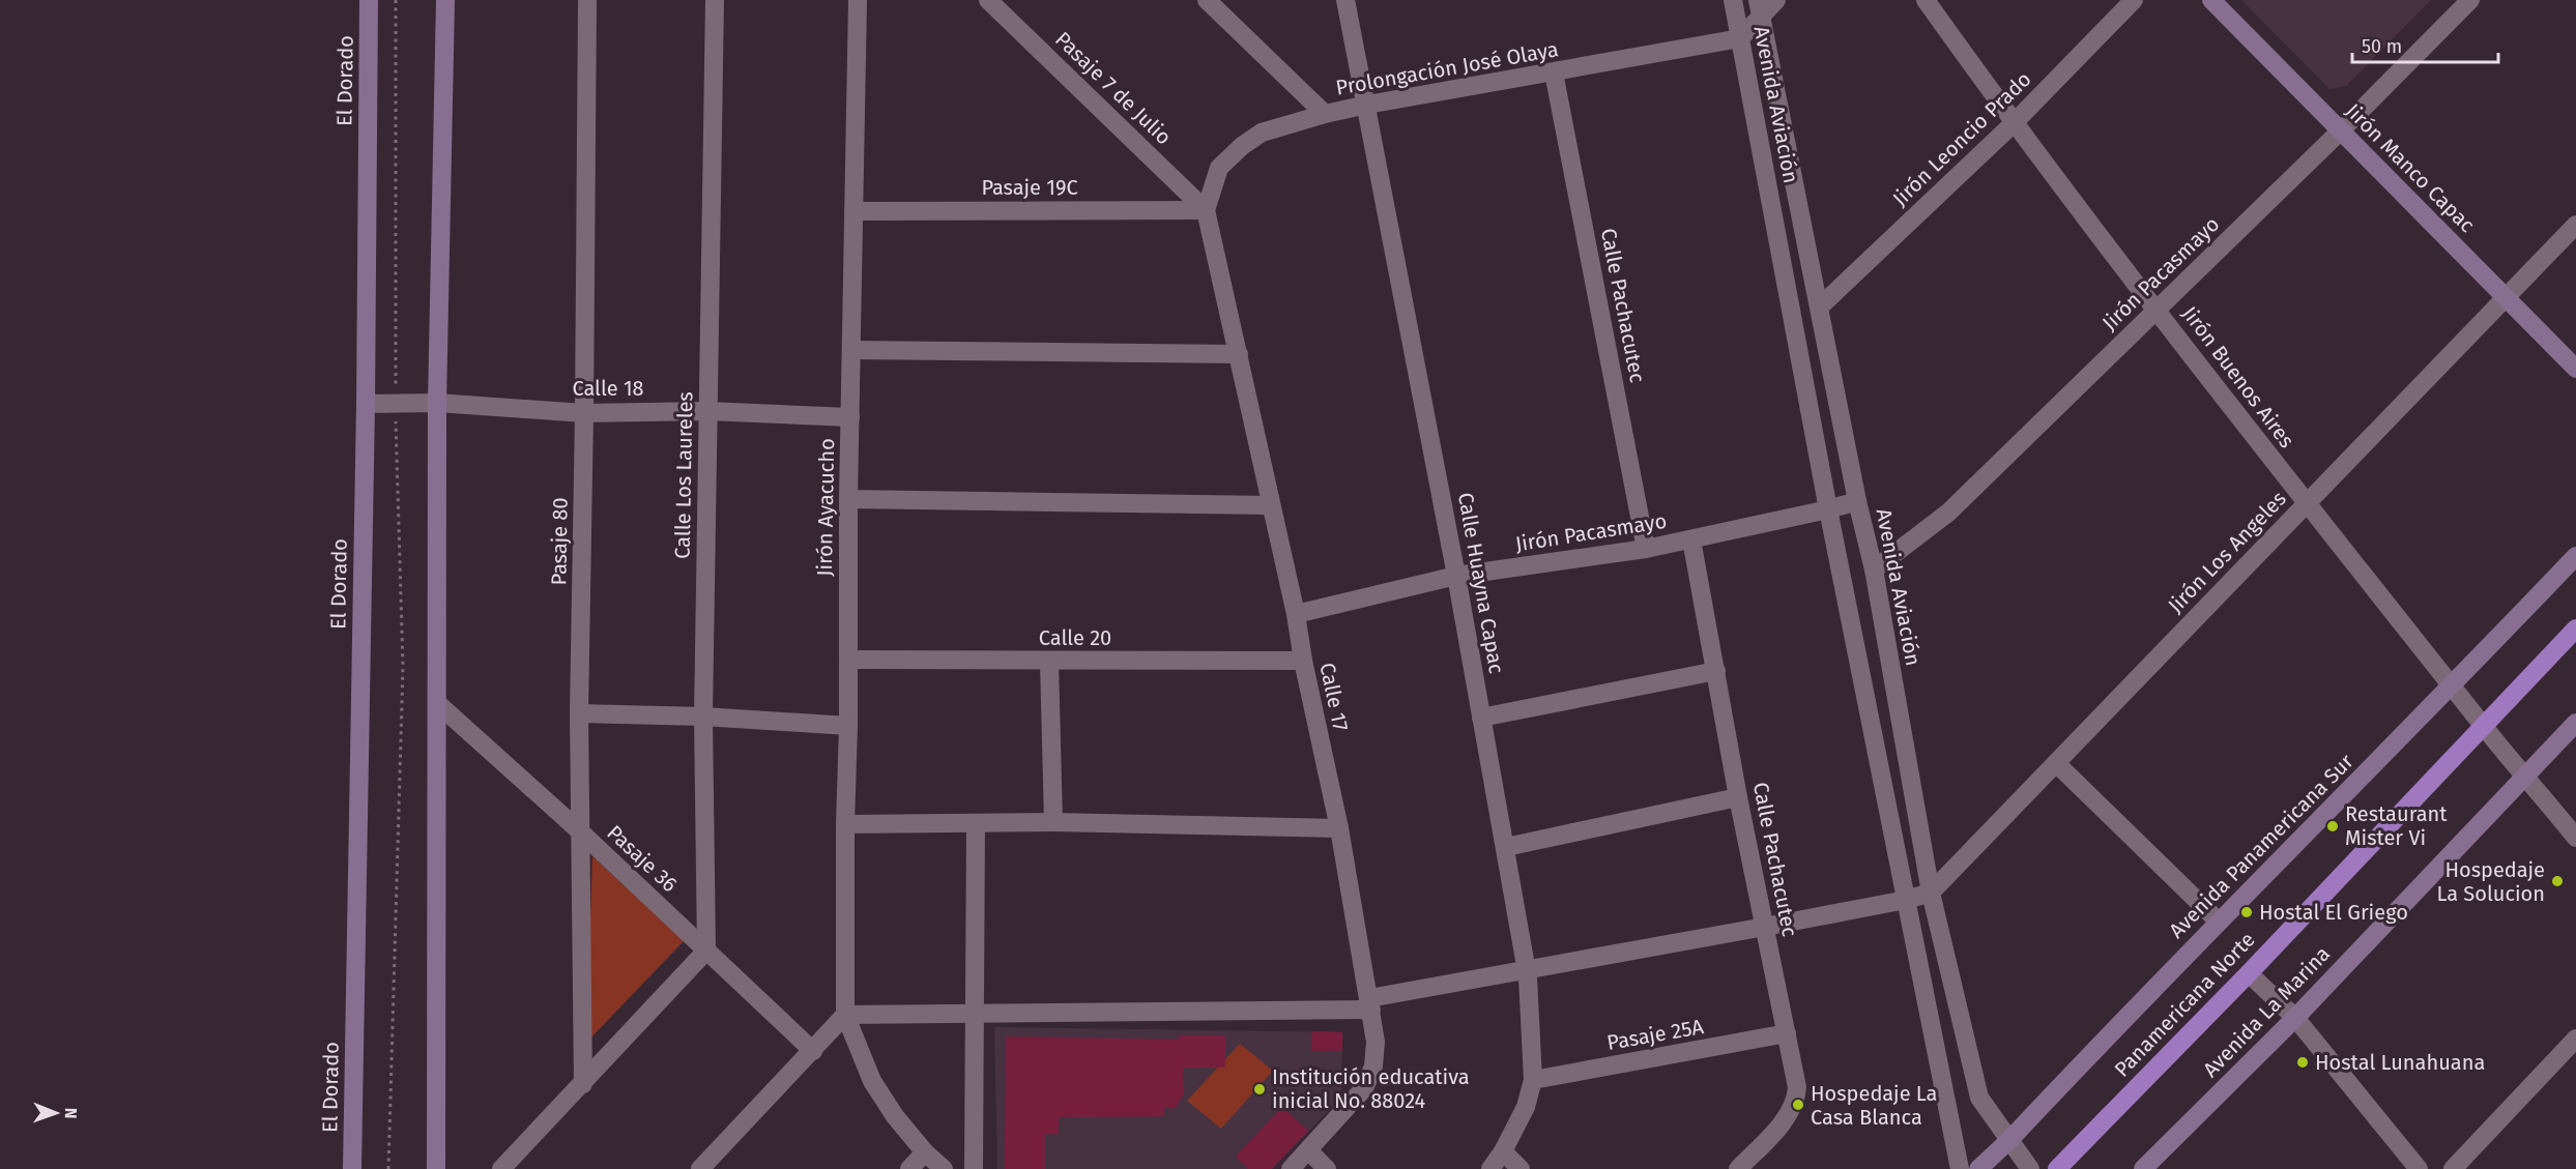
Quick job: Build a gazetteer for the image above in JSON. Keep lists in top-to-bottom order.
{
  "streets": {
    "highway": ["Panamericana Norte"],
    "main road": [
      "El Dorado",
      "Jirón Manco Capac",
      "Avenida Panamericana Sur",
      "Avenida La Marina"
    ],
    "street": [
      "Prolongación José Olaya",
      "Pasaje 7 de Julio",
      "Avenida Aviación",
      "Jirón Leoncio Prado",
      "Pasaje 19C",
      "Jirón Pacasmayo",
      "Calle Pachacutec",
      "Jirón Buenos Aires",
      "Calle 18",
      "Calle Los Laureles",
      "Jirón Ayacucho",
      "Pasaje 80",
      "Jirón Los Angeles",
      "Calle Huayna Capac",
      "Calle 20",
      "Calle 17",
      "Pasaje 36",
      "Pasaje 25A"
    ]
  },
  "crossings": [
    ["Prolongación José Olaya", "Pasaje 7 de Julio"],
    ["Prolongación José Olaya", "Avenida Aviación"],
    ["Prolongación José Olaya", "Pasaje 19C"],
    ["Prolongación José Olaya", "Calle Pachacutec"],
    ["Prolongación José Olaya", "Calle Huayna Capac"],
    ["Prolongación José Olaya", "Calle 17"],
    ["El Dorado", "Calle 18"],
    ["Pasaje 7 de Julio", "Pasaje 19C"],
    ["Pasaje 7 de Julio", "Calle 17"],
    ["Avenida Aviación", "Jirón Leoncio Prado"],
    ["Avenida Aviación", "Jirón Pacasmayo"],
    ["Avenida Aviación", "Jirón Los Angeles"],
    ["Avenida Aviación", "Avenida Panamericana Sur"],
    ["Jirón Leoncio Prado", "Jirón Buenos Aires"],
    ["Jirón Manco Capac", "Jirón Pacasmayo"],
    ["Jirón Manco Capac", "Jirón Los Angeles"],
    ["Pasaje 19C", "Jirón Ayacucho"],
    ["Pasaje 19C", "Calle 17"],
    ["Jirón Pacasmayo", "Calle Pachacutec"],
    ["Jirón Pacasmayo", "Jirón Buenos Aires"],
    ["Jirón Pacasmayo", "Calle Huayna Capac"],
    ["Jirón Pacasmayo", "Calle 17"],
    ["Calle Pachacutec", "Jirón Los Angeles"],
    ["Calle Pachacutec", "Pasaje 25A"],
    ["Jirón Buenos Aires", "Jirón Los Angeles"],
    ["Jirón Buenos Aires", "Avenida Panamericana Sur"],
    ["Jirón Buenos Aires", "Panamericana Norte"],
    ["Jirón Buenos Aires", "Avenida La Marina"],
    ["Calle 18", "Calle Los Laureles"],
    ["Calle 18", "Jirón Ayacucho"],
    ["Calle 18", "Pasaje 80"],
    ["Calle Los Laureles", "Pasaje 36"],
    ["Jirón Ayacucho", "Jirón Los Angeles"],
    ["Jirón Ayacucho", "Calle 20"],
    ["Pasaje 80", "Pasaje 36"],
    ["Jirón Los Angeles", "Calle Huayna Capac"],
    ["Jirón Los Angeles", "Calle 17"],
    ["Calle Huayna Capac", "Pasaje 25A"],
    ["Calle 20", "Calle 17"]
  ],
  "places": [
    "Restaurant Mister Vi",
    "Hospedaje La Solucion",
    "Hostal El Griego",
    "Hostal Lunahuana",
    "Institución educativa inicial No. 88024",
    "Hospedaje La Casa Blanca"
  ],
  "scale_bar": "50 m",
  "north": "right"
}
